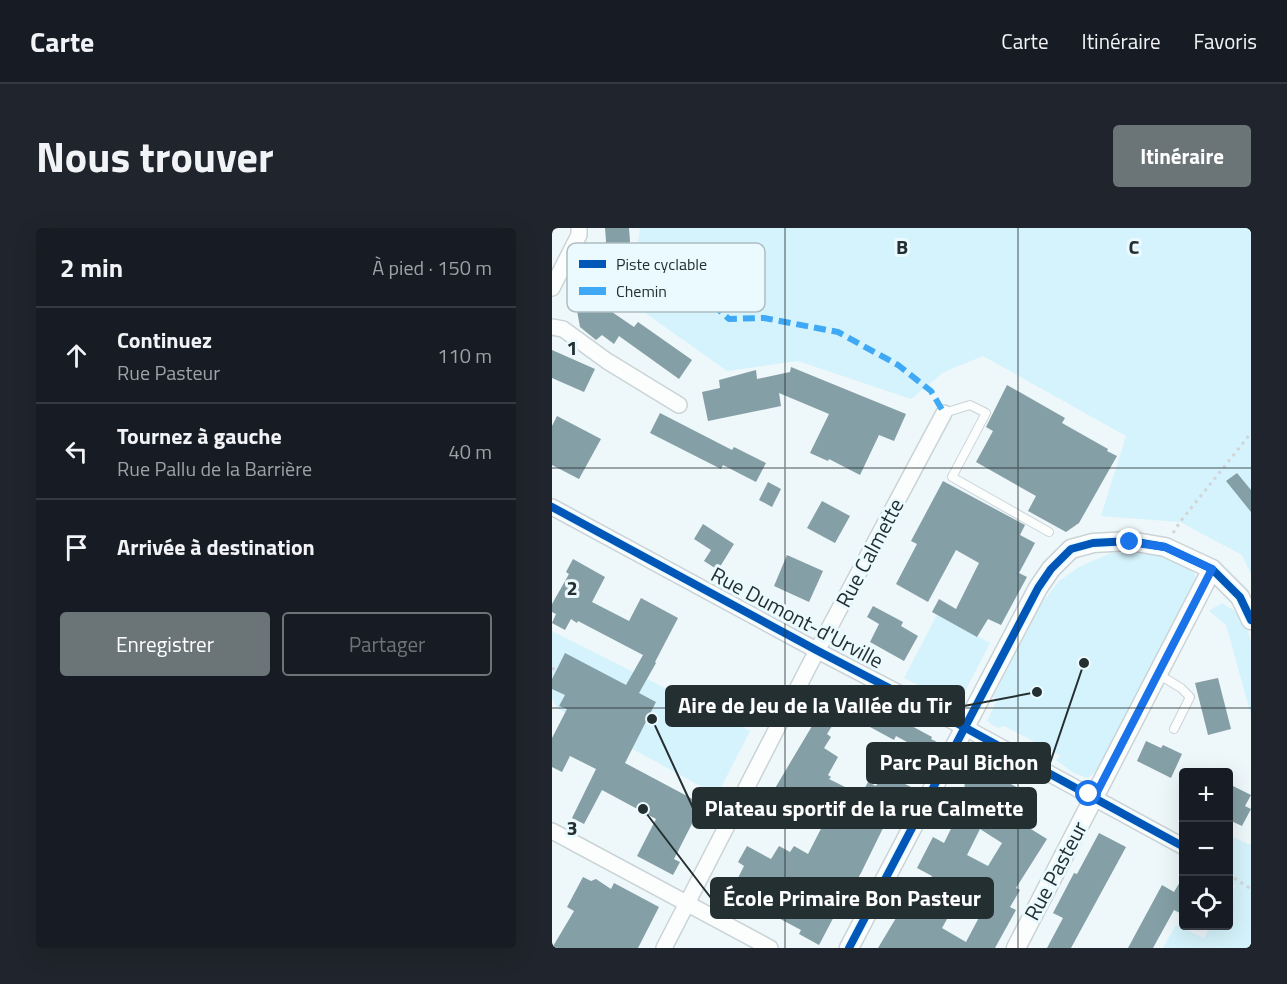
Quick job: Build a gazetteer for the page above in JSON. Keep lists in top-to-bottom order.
{
  "streets": {
    "street": ["Rue Calmette", "Rue Dumont-d'Urville", "Rue Pasteur"]
  },
  "crossings": [
    ["Rue Calmette", "Rue Dumont-d'Urville"],
    ["Rue Dumont-d'Urville", "Rue Pasteur"]
  ],
  "places": [
    "Parc Paul Bichon",
    "Aire de Jeu de la Vallée du Tir",
    "Plateau sportif de la rue Calmette",
    "École Primaire Bon Pasteur"
  ],
  "legend": ["Piste cyclable", "Chemin"],
  "page": {
    "header": "Carte",
    "nav": ["Carte", "Itinéraire", "Favoris"],
    "title": "Nous trouver",
    "buttons": [
      "Itinéraire",
      ["Enregistrer", "Partager"]
    ],
    "heading": ["2 min", "À pied · 150 m"],
    "list": [
      ["Continuez", "Rue Pasteur", "110 m"],
      ["Tournez à gauche", "Rue Pallu de la Barrière", "40 m"],
      "Arrivée à destination"
    ],
    "map_buttons": ["+", "−"]
  },
  "grid": {
    "columns": ["B", "C"],
    "rows": ["1", "2", "3"]
  }
}
